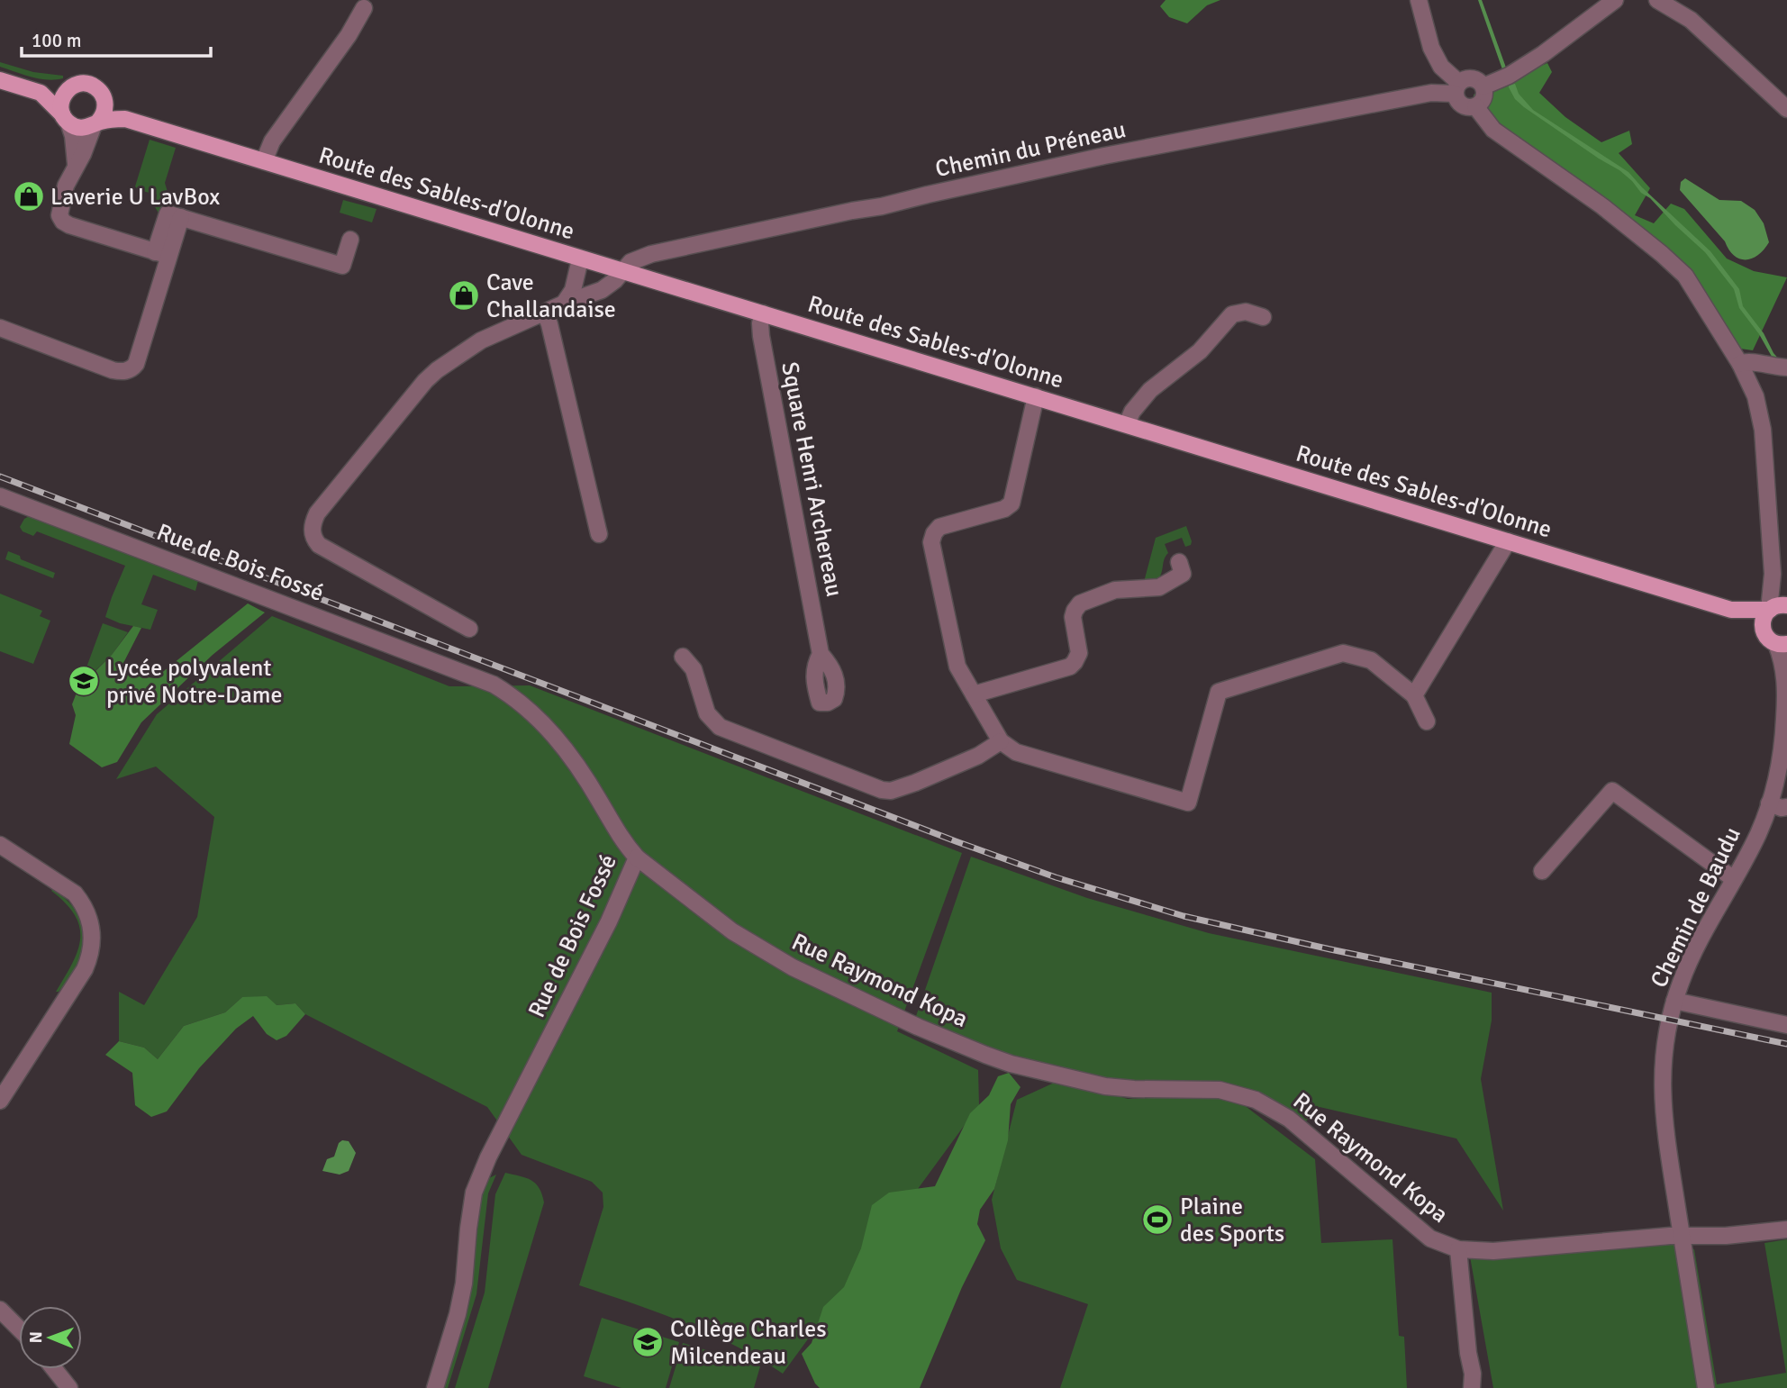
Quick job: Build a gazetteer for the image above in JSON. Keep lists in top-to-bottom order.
{
  "streets": {
    "main road": ["Route des Sables-d'Olonne"],
    "street": [
      "Chemin du Préneau",
      "Square Henri Archereau",
      "Rue de Bois Fossé",
      "Chemin de Baudu",
      "Rue Raymond Kopa"
    ]
  },
  "crossings": [
    ["Chemin du Préneau", "Route des Sables-d'Olonne"],
    ["Route des Sables-d'Olonne", "Square Henri Archereau"],
    ["Route des Sables-d'Olonne", "Chemin de Baudu"],
    ["Rue de Bois Fossé", "Rue Raymond Kopa"],
    ["Chemin de Baudu", "Rue Raymond Kopa"]
  ],
  "places": {
    "shop": ["Laverie U LavBox", "Cave Challandaise"],
    "school or university": ["Lycée polyvalent privé Notre-Dame", "Collège Charles Milcendeau"],
    "sports": ["Plaine des Sports"]
  },
  "scale_bar": "100 m",
  "north": "left"
}
